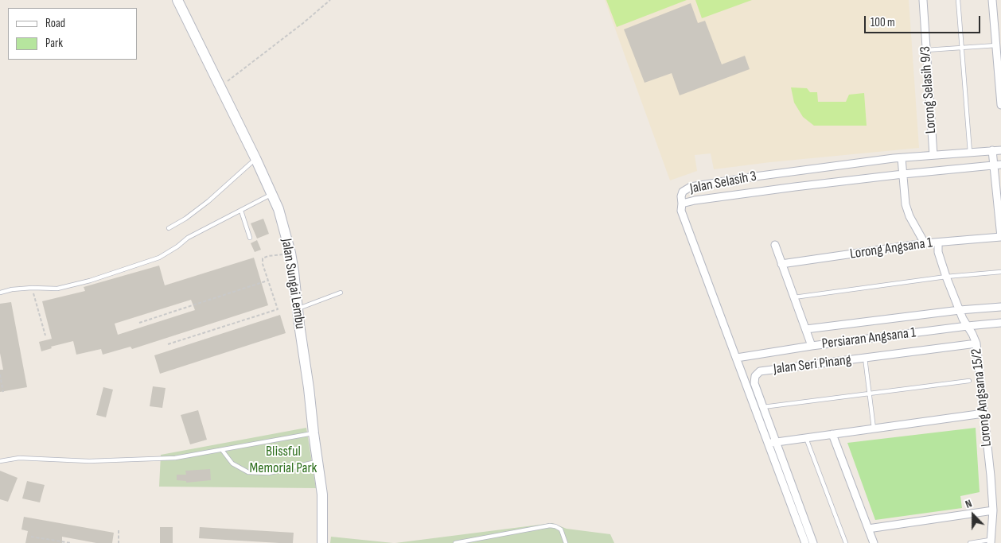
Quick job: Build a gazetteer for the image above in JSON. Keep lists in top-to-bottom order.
{
  "streets": {
    "main road": ["Jalan Sungai Lembu"],
    "street": [
      "Lorong Selasih 9/3",
      "Jalan Selasih 3",
      "Lorong Angsana 1",
      "Persiaran Angsana 1",
      "Jalan Seri Pinang",
      "Lorong Angsana 15/2"
    ]
  },
  "crossings": [
    ["Lorong Selasih 9/3", "Jalan Selasih 3"],
    ["Jalan Selasih 3", "Jalan Seri Pinang"],
    ["Lorong Angsana 1", "Lorong Angsana 15/2"],
    ["Persiaran Angsana 1", "Jalan Seri Pinang"],
    ["Persiaran Angsana 1", "Lorong Angsana 15/2"],
    ["Jalan Seri Pinang", "Lorong Angsana 15/2"]
  ],
  "parks": ["Blissful Memorial Park"],
  "legend": ["Road", "Park"],
  "scale_bar": "100 m",
  "north": "top"
}
